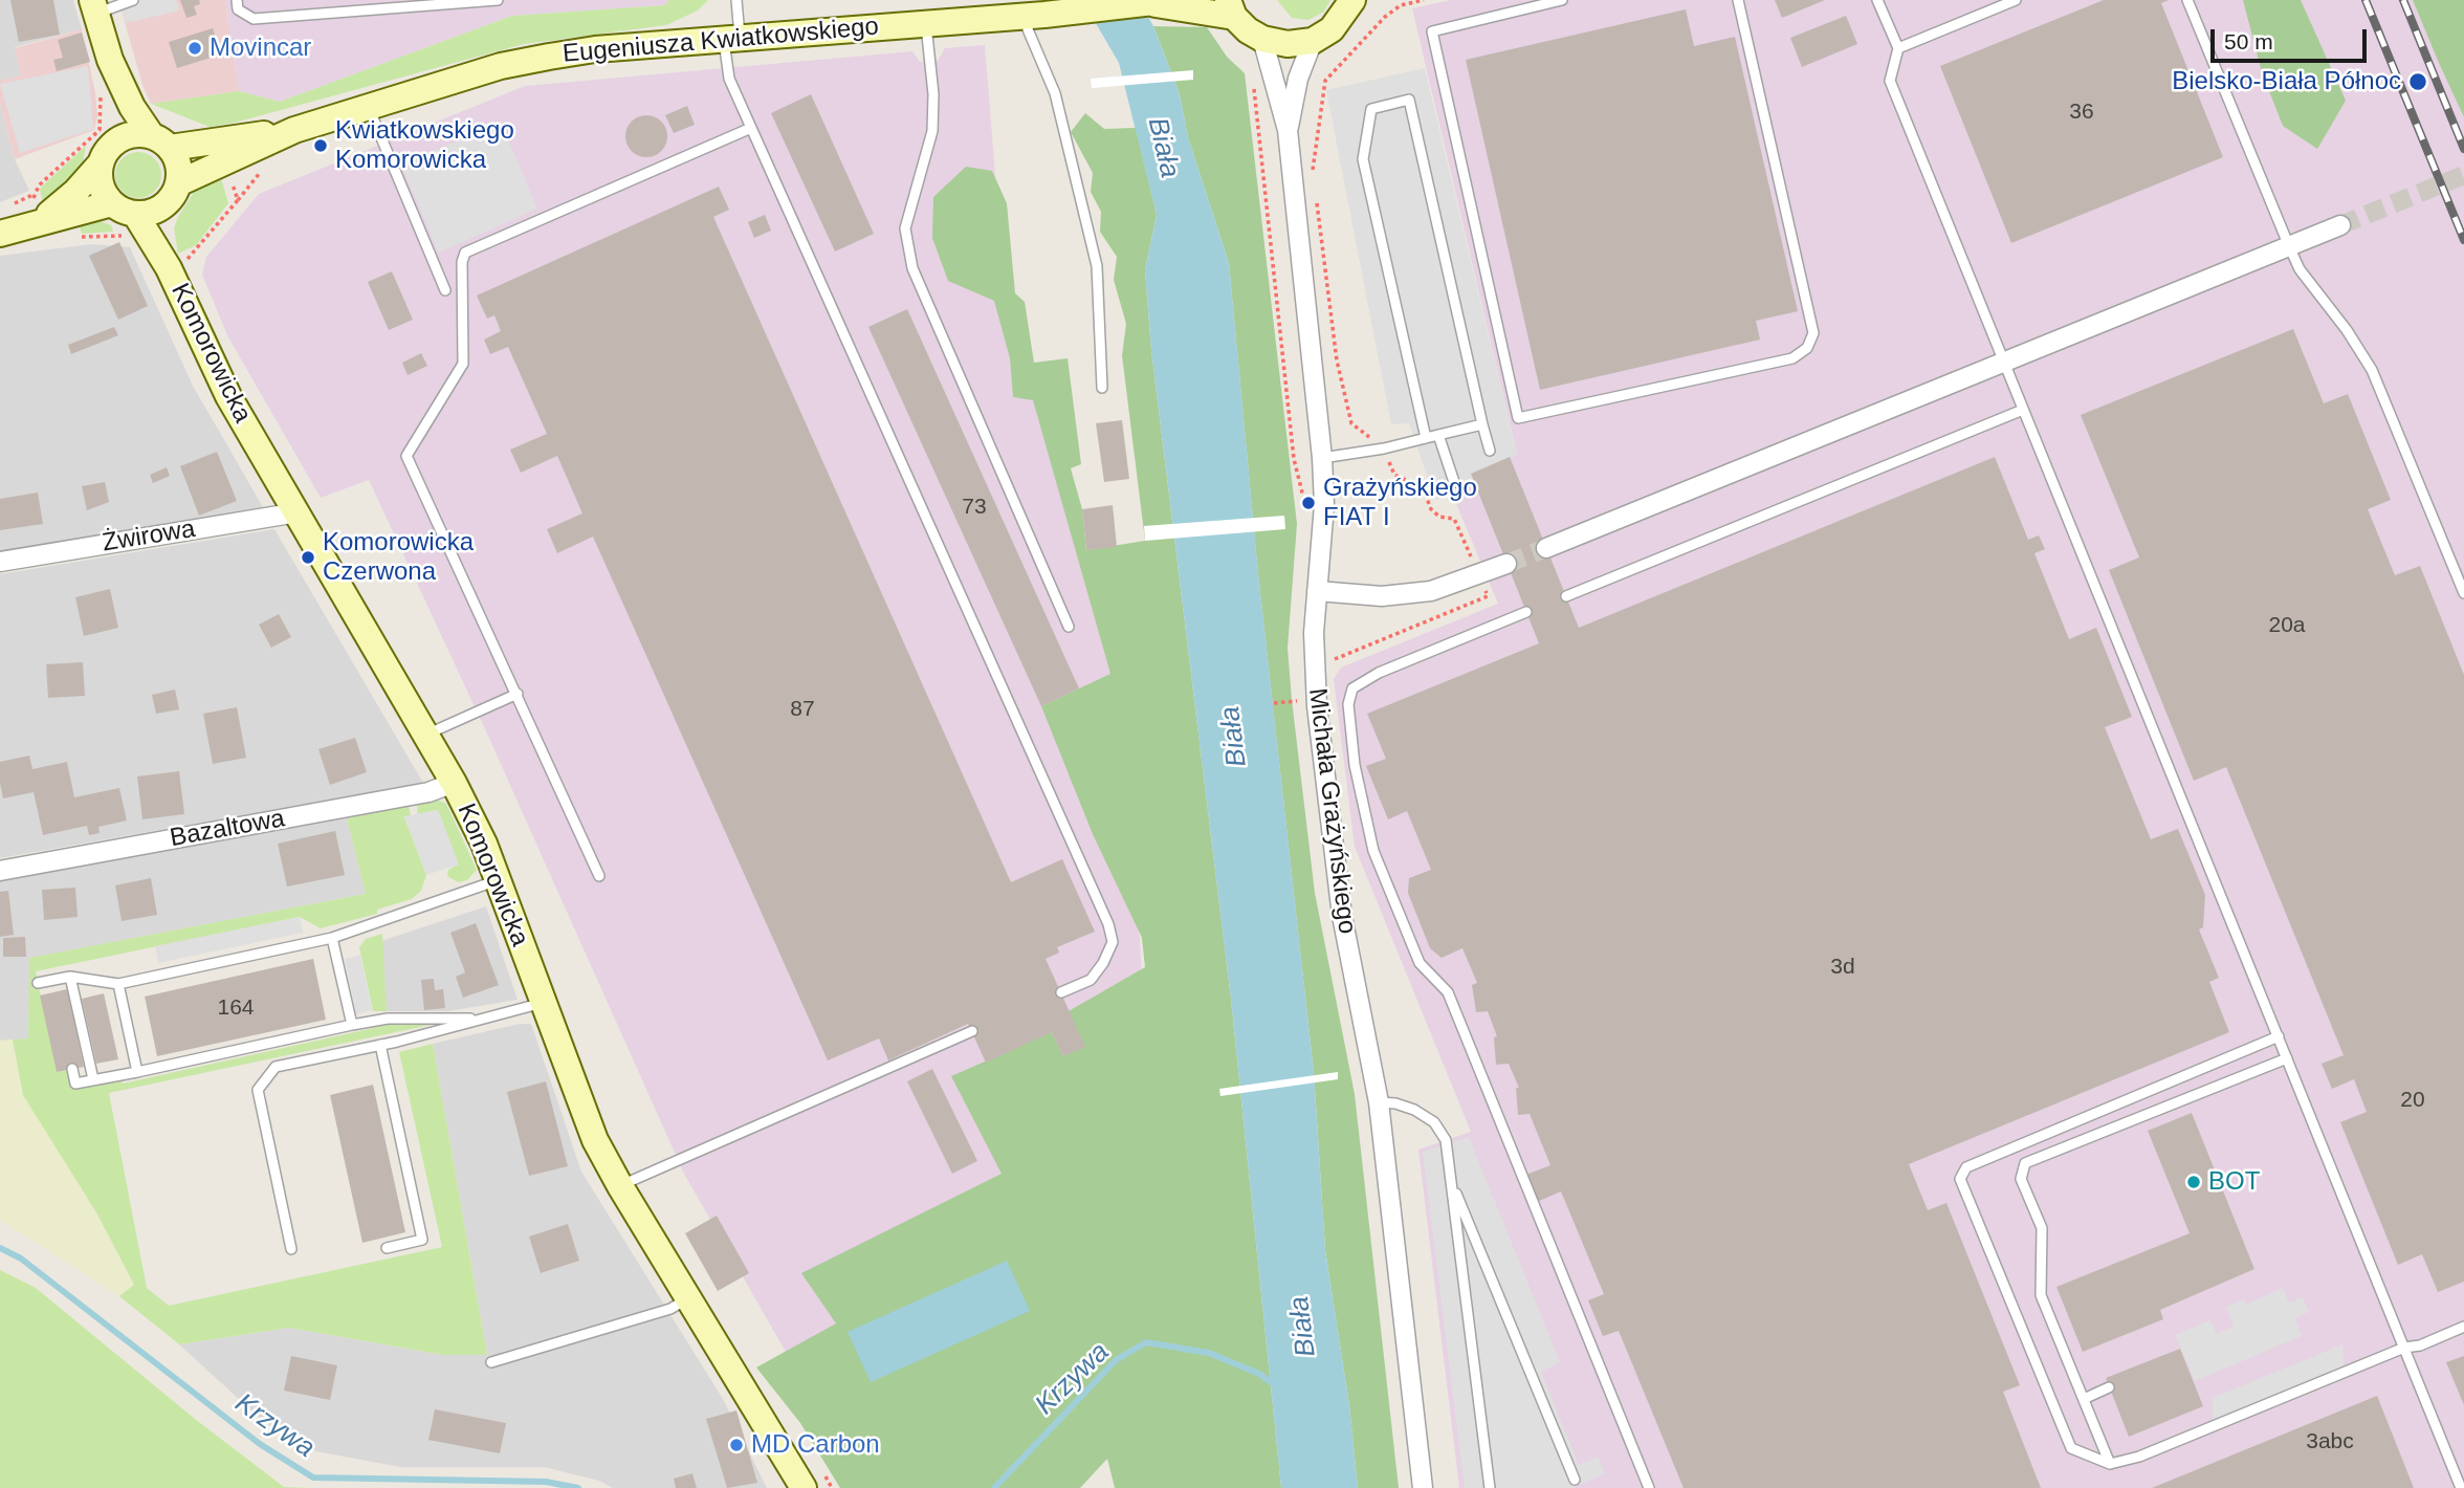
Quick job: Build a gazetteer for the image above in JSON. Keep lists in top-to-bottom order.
{
  "streets": {
    "street": [
      "Eugeniusza Kwiatkowskiego",
      "Komorowicka",
      "Żwirowa",
      "Michała Grażyńskiego",
      "Bazaltowa"
    ]
  },
  "crossings": [
    ["Eugeniusza Kwiatkowskiego", "Komorowicka"],
    ["Komorowicka", "Żwirowa"],
    ["Komorowicka", "Bazaltowa"]
  ],
  "water": ["Biała", "Krzywa"],
  "places": [
    "Movincar",
    "Bielsko-Biała Północ",
    "Kwiatkowskiego Komorowicka",
    "Grażyńskiego FIAT I",
    "Komorowicka Czerwona",
    "BOT",
    "MD Carbon"
  ],
  "house_numbers": [
    "36",
    "73",
    "20a",
    "87",
    "3d",
    "164",
    "20",
    "3abc"
  ],
  "scale_bar": "50 m"
}
